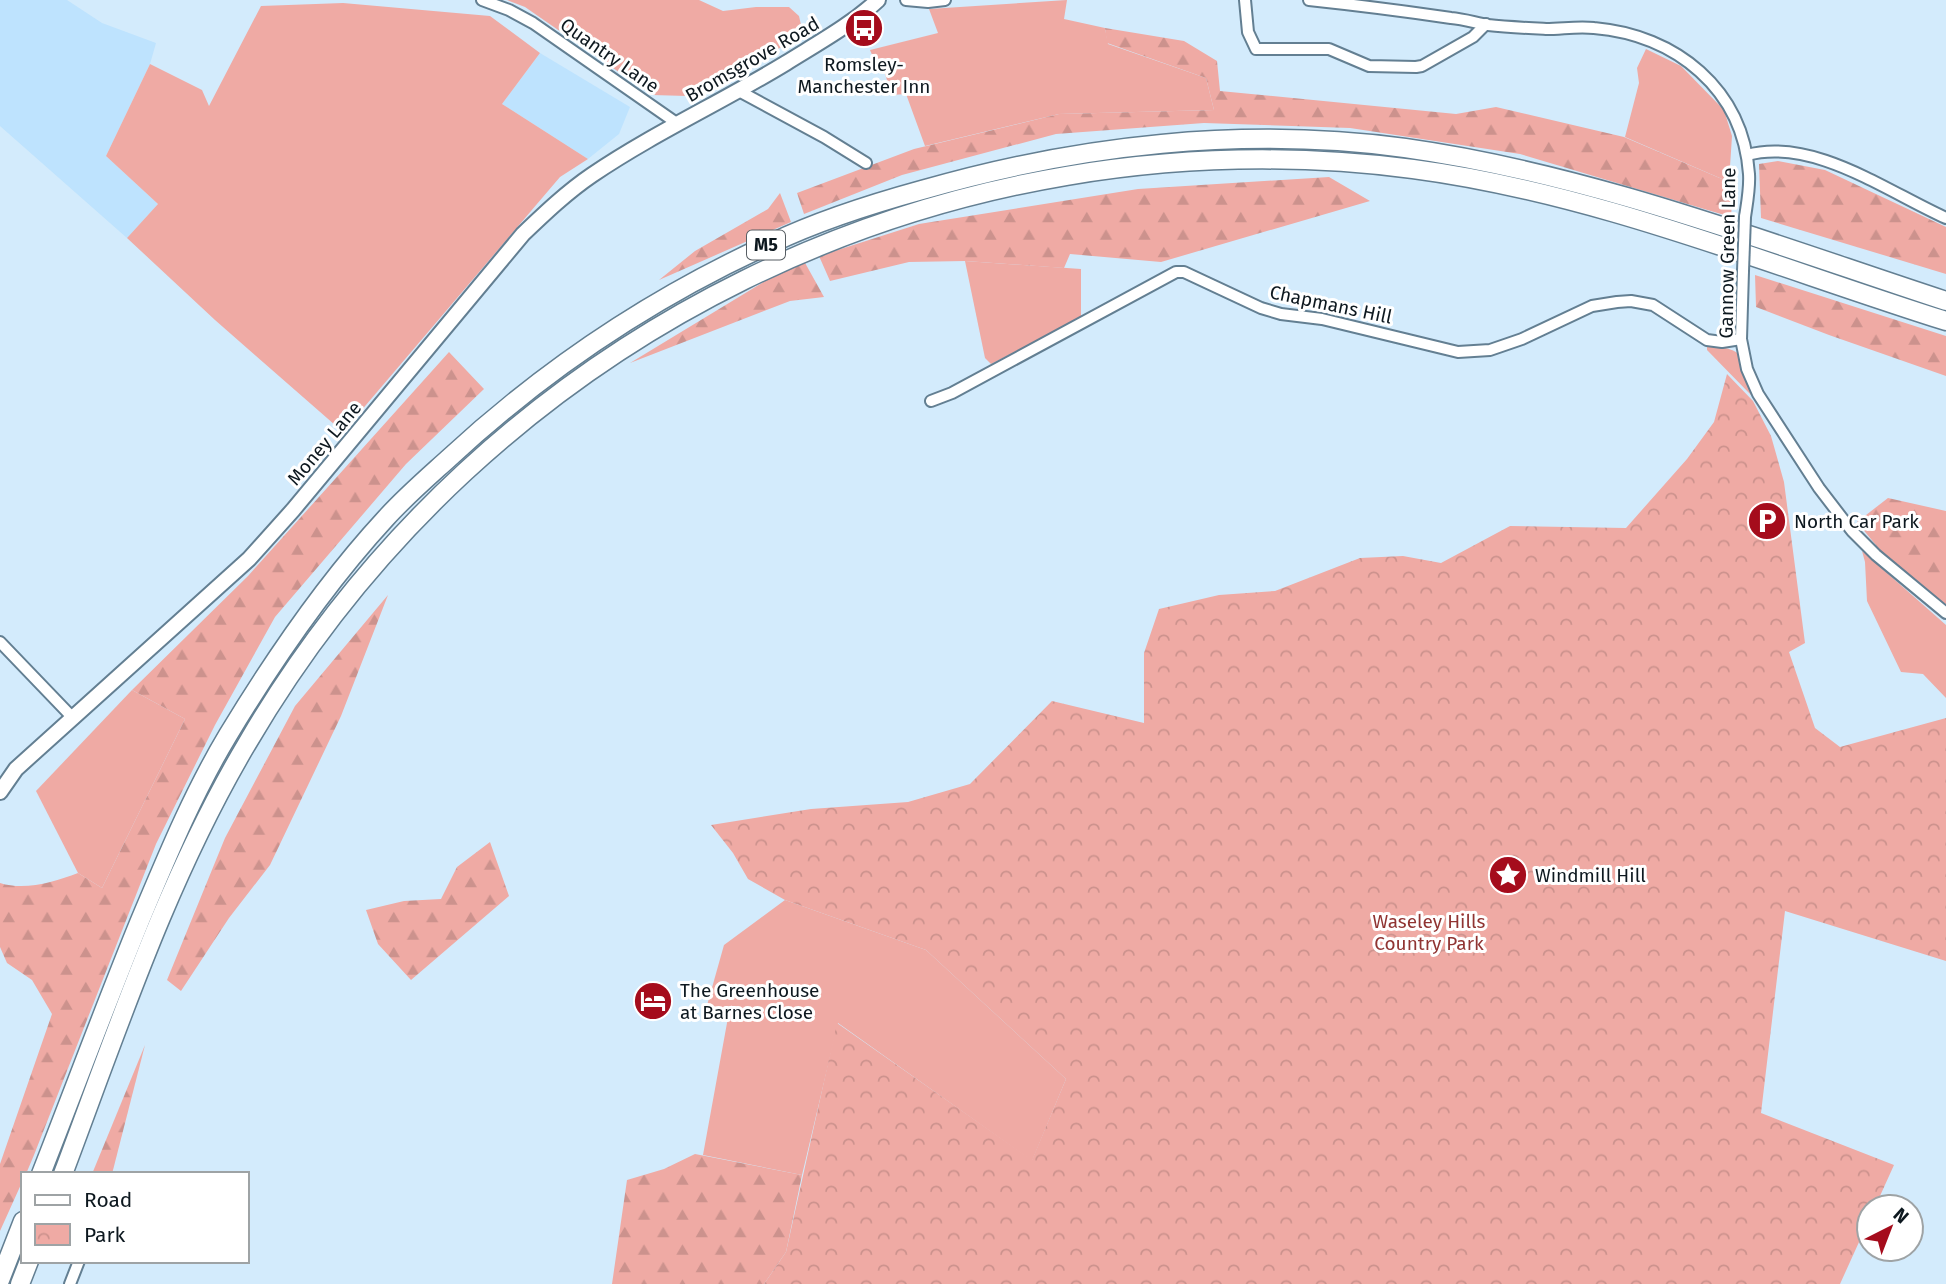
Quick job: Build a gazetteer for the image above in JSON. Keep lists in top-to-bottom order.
{
  "streets": {
    "highway": ["M5"],
    "main road": ["Bromsgrove Road", "Money Lane"],
    "street": ["Quantry Lane", "Gannow Green Lane", "Chapmans Hill"]
  },
  "crossings": [
    ["Quantry Lane", "Bromsgrove Road"],
    ["Quantry Lane", "Money Lane"],
    ["Bromsgrove Road", "Money Lane"],
    ["Gannow Green Lane", "Chapmans Hill"]
  ],
  "parks": ["Waseley Hills Country Park"],
  "places": {
    "bus stop": ["Romsley- Manchester Inn"],
    "parking": ["North Car Park"],
    "place": ["Windmill Hill"],
    "hotel": ["The Greenhouse at Barnes Close"]
  },
  "legend": ["Road", "Park"],
  "north": "top right"
}
